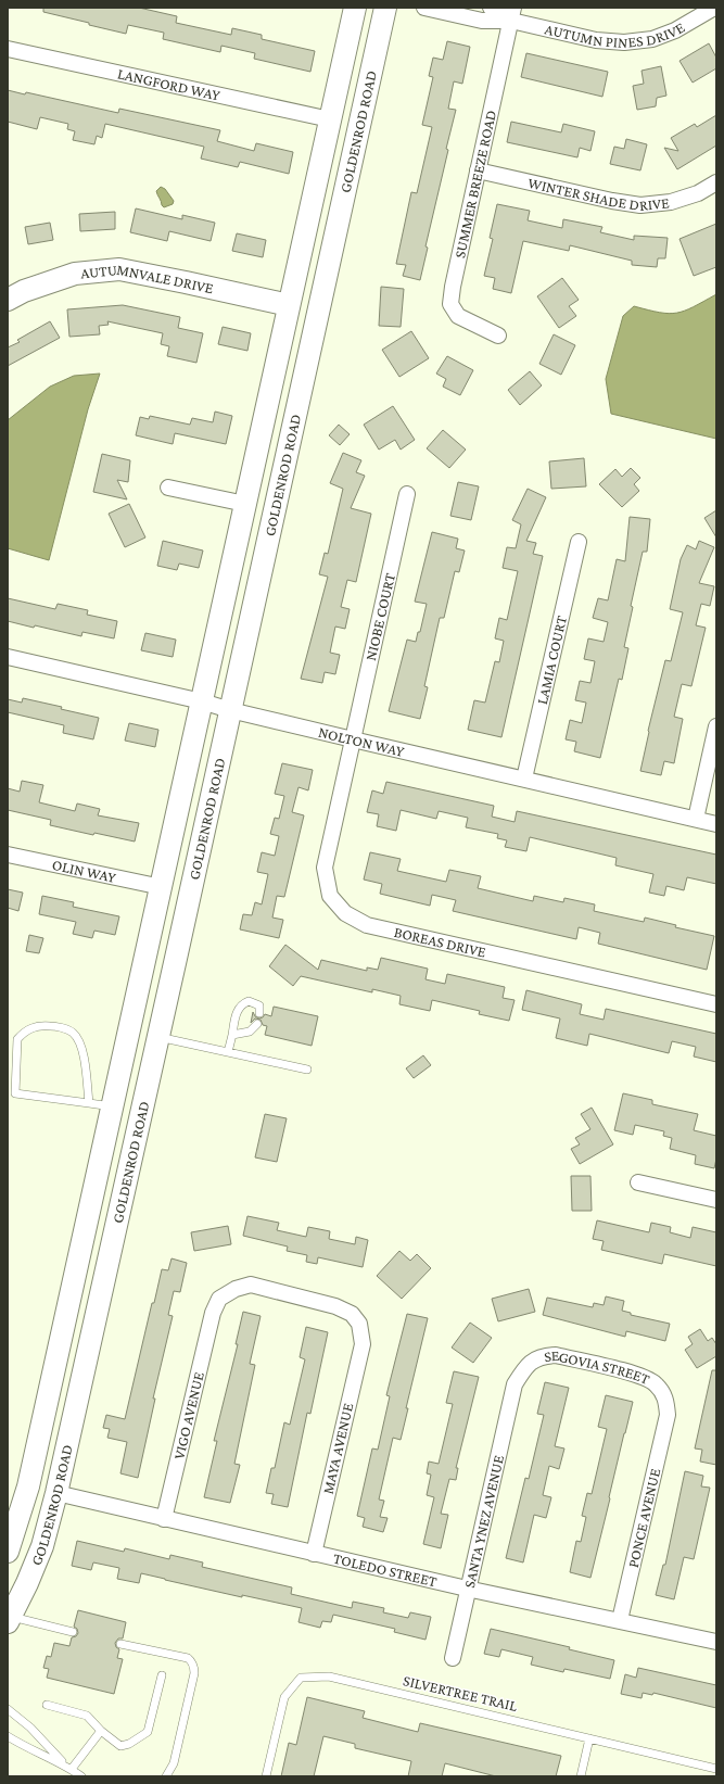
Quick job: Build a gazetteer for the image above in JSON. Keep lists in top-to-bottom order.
{
  "streets": {
    "main road": ["GOLDENROD ROAD", "AUTUMNVALE DRIVE"],
    "street": [
      "AUTUMN PINES DRIVE",
      "LANGFORD WAY",
      "SUMMER BREEZE ROAD",
      "WINTER SHADE DRIVE",
      "NIOBE COURT",
      "LAMIA COURT",
      "NOLTON WAY",
      "OLIN WAY",
      "BOREAS DRIVE",
      "SEGOVIA STREET",
      "VIGO AVENUE",
      "MAYA AVENUE",
      "PONCE AVENUE",
      "SANTA YNEZ AVENUE",
      "TOLEDO STREET"
    ],
    "lane": ["SILVERTREE TRAIL"]
  },
  "crossings": [
    ["AUTUMN PINES DRIVE", "SUMMER BREEZE ROAD"],
    ["LANGFORD WAY", "GOLDENROD ROAD"],
    ["GOLDENROD ROAD", "AUTUMNVALE DRIVE"],
    ["GOLDENROD ROAD", "NOLTON WAY"],
    ["GOLDENROD ROAD", "OLIN WAY"],
    ["GOLDENROD ROAD", "TOLEDO STREET"],
    ["SUMMER BREEZE ROAD", "WINTER SHADE DRIVE"],
    ["NIOBE COURT", "NOLTON WAY"],
    ["NIOBE COURT", "BOREAS DRIVE"],
    ["LAMIA COURT", "NOLTON WAY"],
    ["NOLTON WAY", "BOREAS DRIVE"],
    ["SEGOVIA STREET", "PONCE AVENUE"],
    ["SEGOVIA STREET", "SANTA YNEZ AVENUE"],
    ["VIGO AVENUE", "MAYA AVENUE"],
    ["VIGO AVENUE", "TOLEDO STREET"],
    ["MAYA AVENUE", "TOLEDO STREET"],
    ["PONCE AVENUE", "TOLEDO STREET"],
    ["SANTA YNEZ AVENUE", "TOLEDO STREET"]
  ]
}
